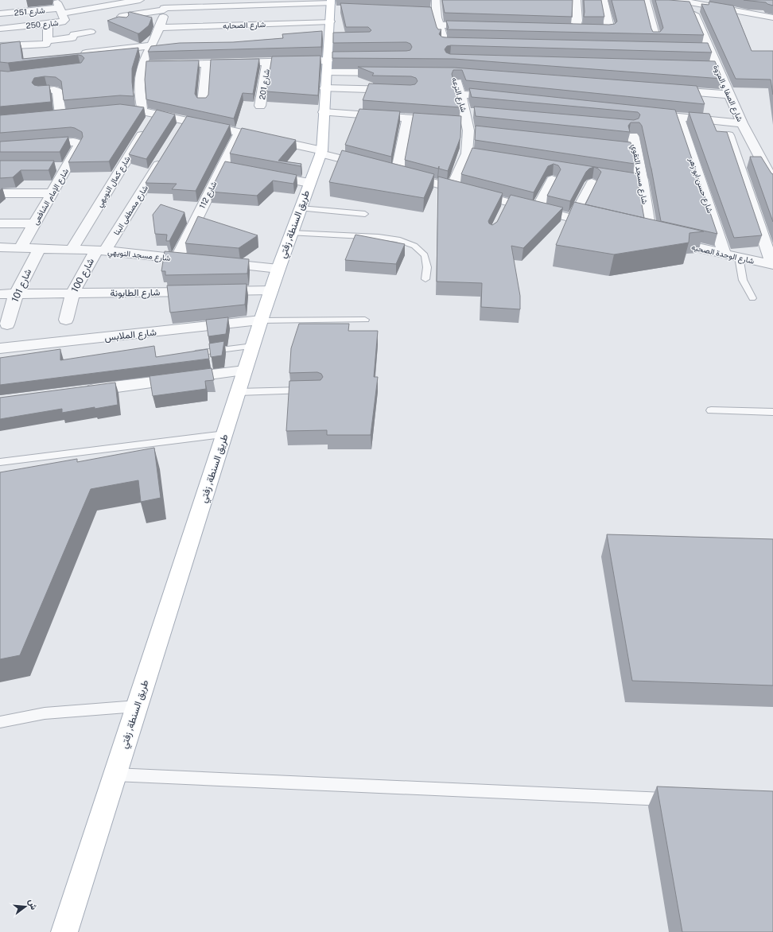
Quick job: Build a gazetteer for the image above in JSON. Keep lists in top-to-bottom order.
{
  "streets": {
    "main road": ["طريق السنطة, زفتي"],
    "street": [
      "شارع 251",
      "شارع 250",
      "شارع الصحابه",
      "شارع 201",
      "شارع الصفا و المروة",
      "شارع الترعه",
      "شارع مسجد التقوي",
      "شارع كمال النويهي",
      "شارع حسن ابو زهر",
      "شارع 112",
      "شارع الإمام الشافعى",
      "شارع مصطفى البنا",
      "شارع الوحدة الصحيه",
      "شارع مسجد النويهي",
      "شارع 100",
      "شارع 101",
      "شارع الطابونة",
      "شارع الملابس"
    ]
  },
  "crossings": [
    ["شارع 251", "شارع 250"],
    ["شارع الصحابه", "طريق السنطة, زفتي"],
    ["شارع مسجد التقوي", "شارع حسن ابو زهر"],
    ["شارع مسجد التقوي", "شارع الوحدة الصحيه"],
    ["شارع كمال النويهي", "شارع مسجد النويهي"],
    ["شارع حسن ابو زهر", "شارع الوحدة الصحيه"],
    ["شارع 112", "شارع مسجد النويهي"],
    ["شارع الإمام الشافعى", "شارع مسجد النويهي"],
    ["شارع مصطفى البنا", "شارع مسجد النويهي"],
    ["شارع مصطفى البنا", "شارع 100"],
    ["طريق السنطة, زفتي", "شارع مسجد النويهي"],
    ["طريق السنطة, زفتي", "شارع الطابونة"],
    ["طريق السنطة, زفتي", "شارع الملابس"],
    ["شارع مسجد النويهي", "شارع 100"],
    ["شارع مسجد النويهي", "شارع 101"],
    ["شارع 100", "شارع الطابونة"],
    ["شارع 101", "شارع الطابونة"]
  ],
  "north": "right"
}
